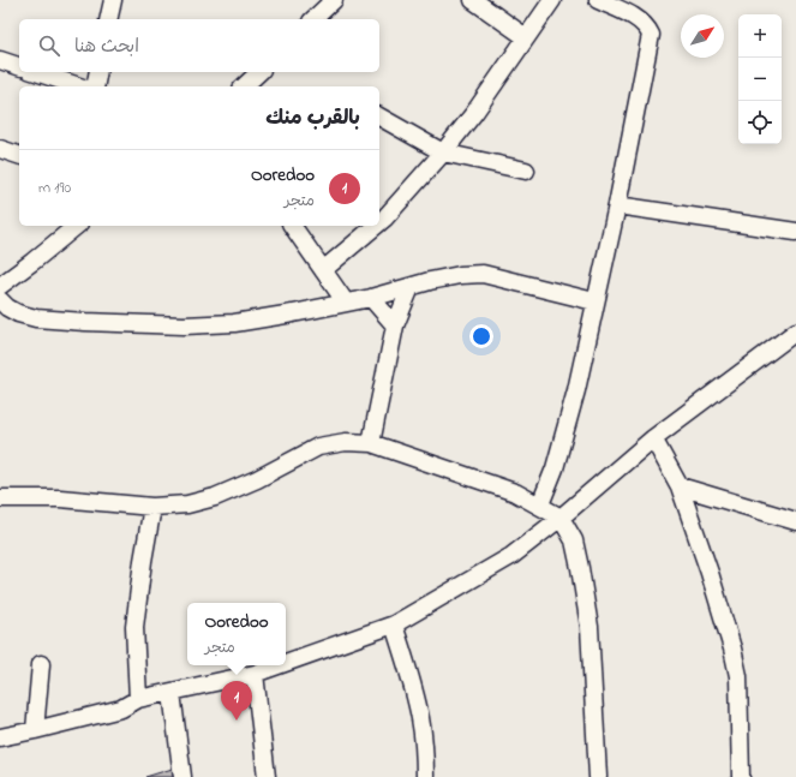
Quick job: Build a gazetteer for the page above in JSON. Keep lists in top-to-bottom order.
{
  "north": "top right",
  "page": {
    "map_buttons": ["+", "−"],
    "search": "ابحث هنا",
    "heading": "بالقرب منك",
    "list": [
      {
        "mark": "1",
        "name": "Ooredoo",
        "note": "متجر",
        "value": "190 m"
      }
    ],
    "popup": ["Ooredoo", "متجر"],
    "pins": "1"
  }
}
